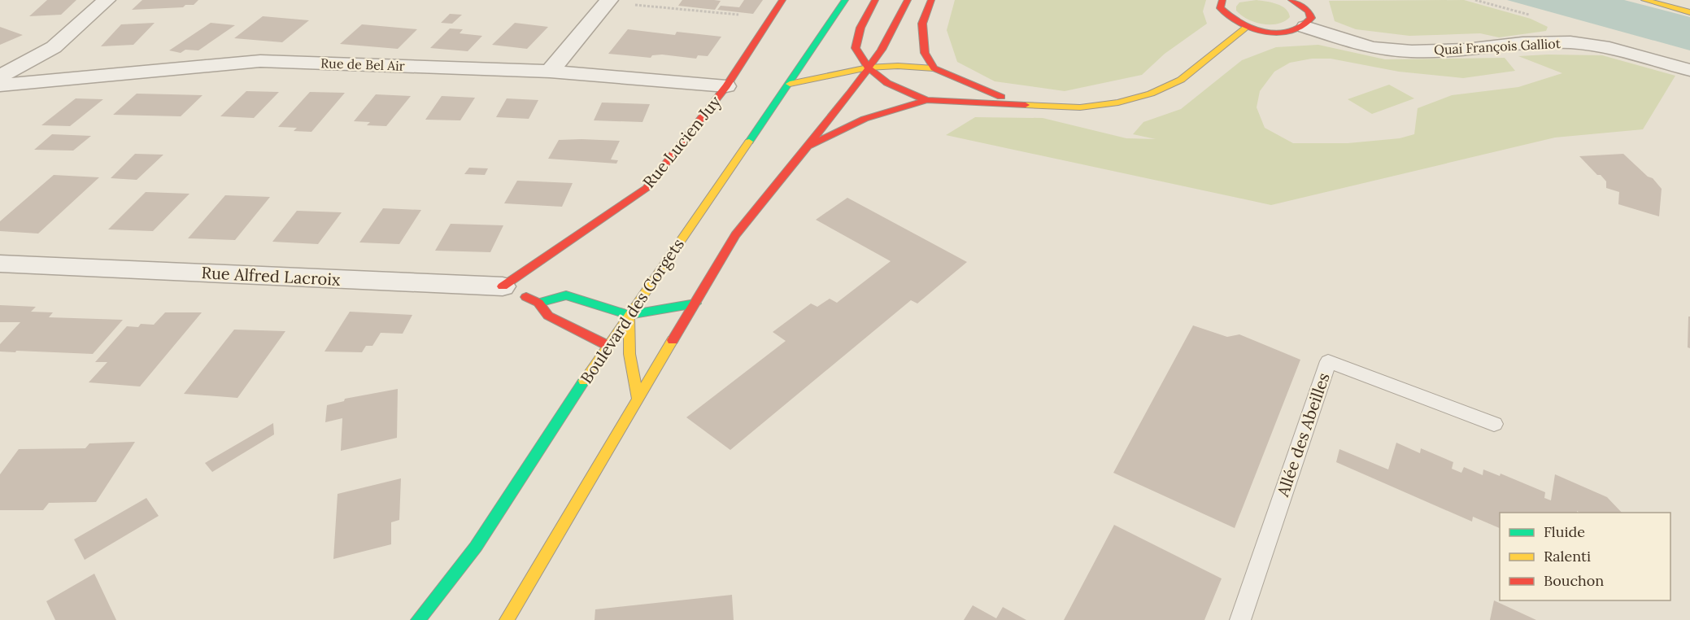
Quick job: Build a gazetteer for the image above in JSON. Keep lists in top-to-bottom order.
{
  "streets": {
    "street": [
      "Quai François Galliot",
      "Rue de Bel Air",
      "Rue Lucien Juy",
      "Rue Alfred Lacroix",
      "Boulevard des Gorgets"
    ],
    "lane": ["Allée des Abeilles"]
  },
  "crossings": [
    ["Rue de Bel Air", "Rue Lucien Juy"],
    ["Rue Lucien Juy", "Rue Alfred Lacroix"],
    ["Rue Alfred Lacroix", "Boulevard des Gorgets"]
  ],
  "legend": ["Fluide", "Ralenti", "Bouchon"]
}
